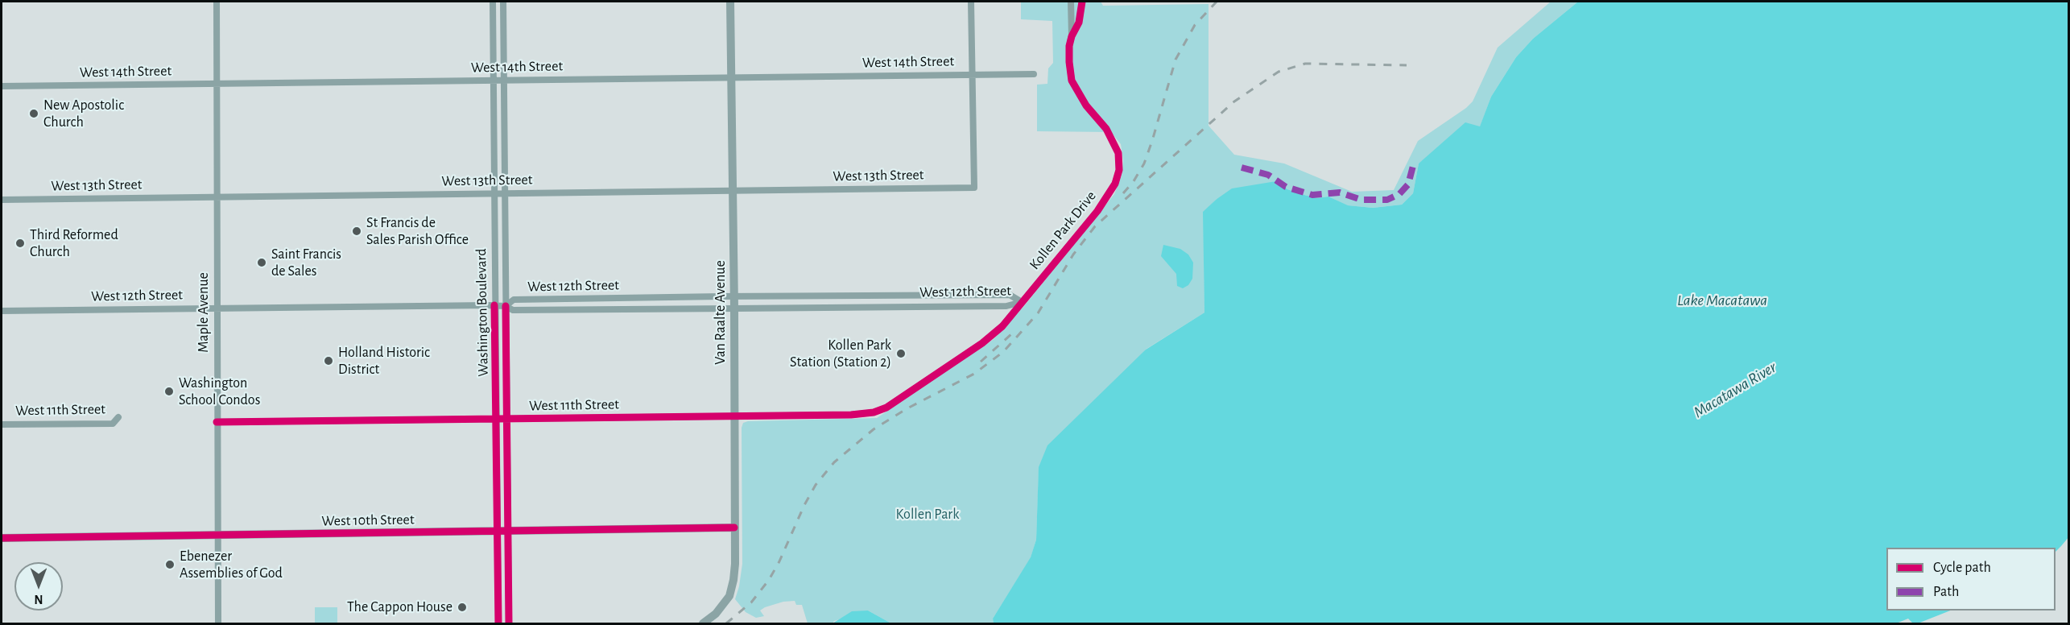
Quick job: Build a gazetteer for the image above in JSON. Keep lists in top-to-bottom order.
{
  "streets": {
    "street": [
      "West 14th Street",
      "West 13th Street",
      "Kollen Park Drive",
      "West 12th Street",
      "Maple Avenue",
      "Washington Boulevard",
      "Van Raalte Avenue",
      "West 11th Street",
      "West 10th Street"
    ]
  },
  "crossings": [
    ["West 14th Street", "West 13th Street"],
    ["West 14th Street", "Maple Avenue"],
    ["West 14th Street", "Washington Boulevard"],
    ["West 14th Street", "Van Raalte Avenue"],
    ["West 13th Street", "Maple Avenue"],
    ["West 13th Street", "Washington Boulevard"],
    ["West 13th Street", "Van Raalte Avenue"],
    ["Kollen Park Drive", "West 12th Street"],
    ["Kollen Park Drive", "West 11th Street"],
    ["West 12th Street", "Maple Avenue"],
    ["West 12th Street", "Washington Boulevard"],
    ["West 12th Street", "Van Raalte Avenue"],
    ["Maple Avenue", "West 11th Street"],
    ["Maple Avenue", "West 10th Street"],
    ["Washington Boulevard", "West 11th Street"],
    ["Washington Boulevard", "West 10th Street"],
    ["Van Raalte Avenue", "West 11th Street"],
    ["Van Raalte Avenue", "West 10th Street"]
  ],
  "water": ["Lake Macatawa", "Macatawa River"],
  "parks": ["Kollen Park"],
  "places": [
    "New Apostolic Church",
    "St Francis de Sales Parish Office",
    "Third Reformed Church",
    "Saint Francis de Sales",
    "Kollen Park Station (Station 2)",
    "Holland Historic District",
    "Washington School Condos",
    "Ebenezer Assemblies of God",
    "The Cappon House"
  ],
  "legend": ["Cycle path", "Path"],
  "north": "bottom"
}
